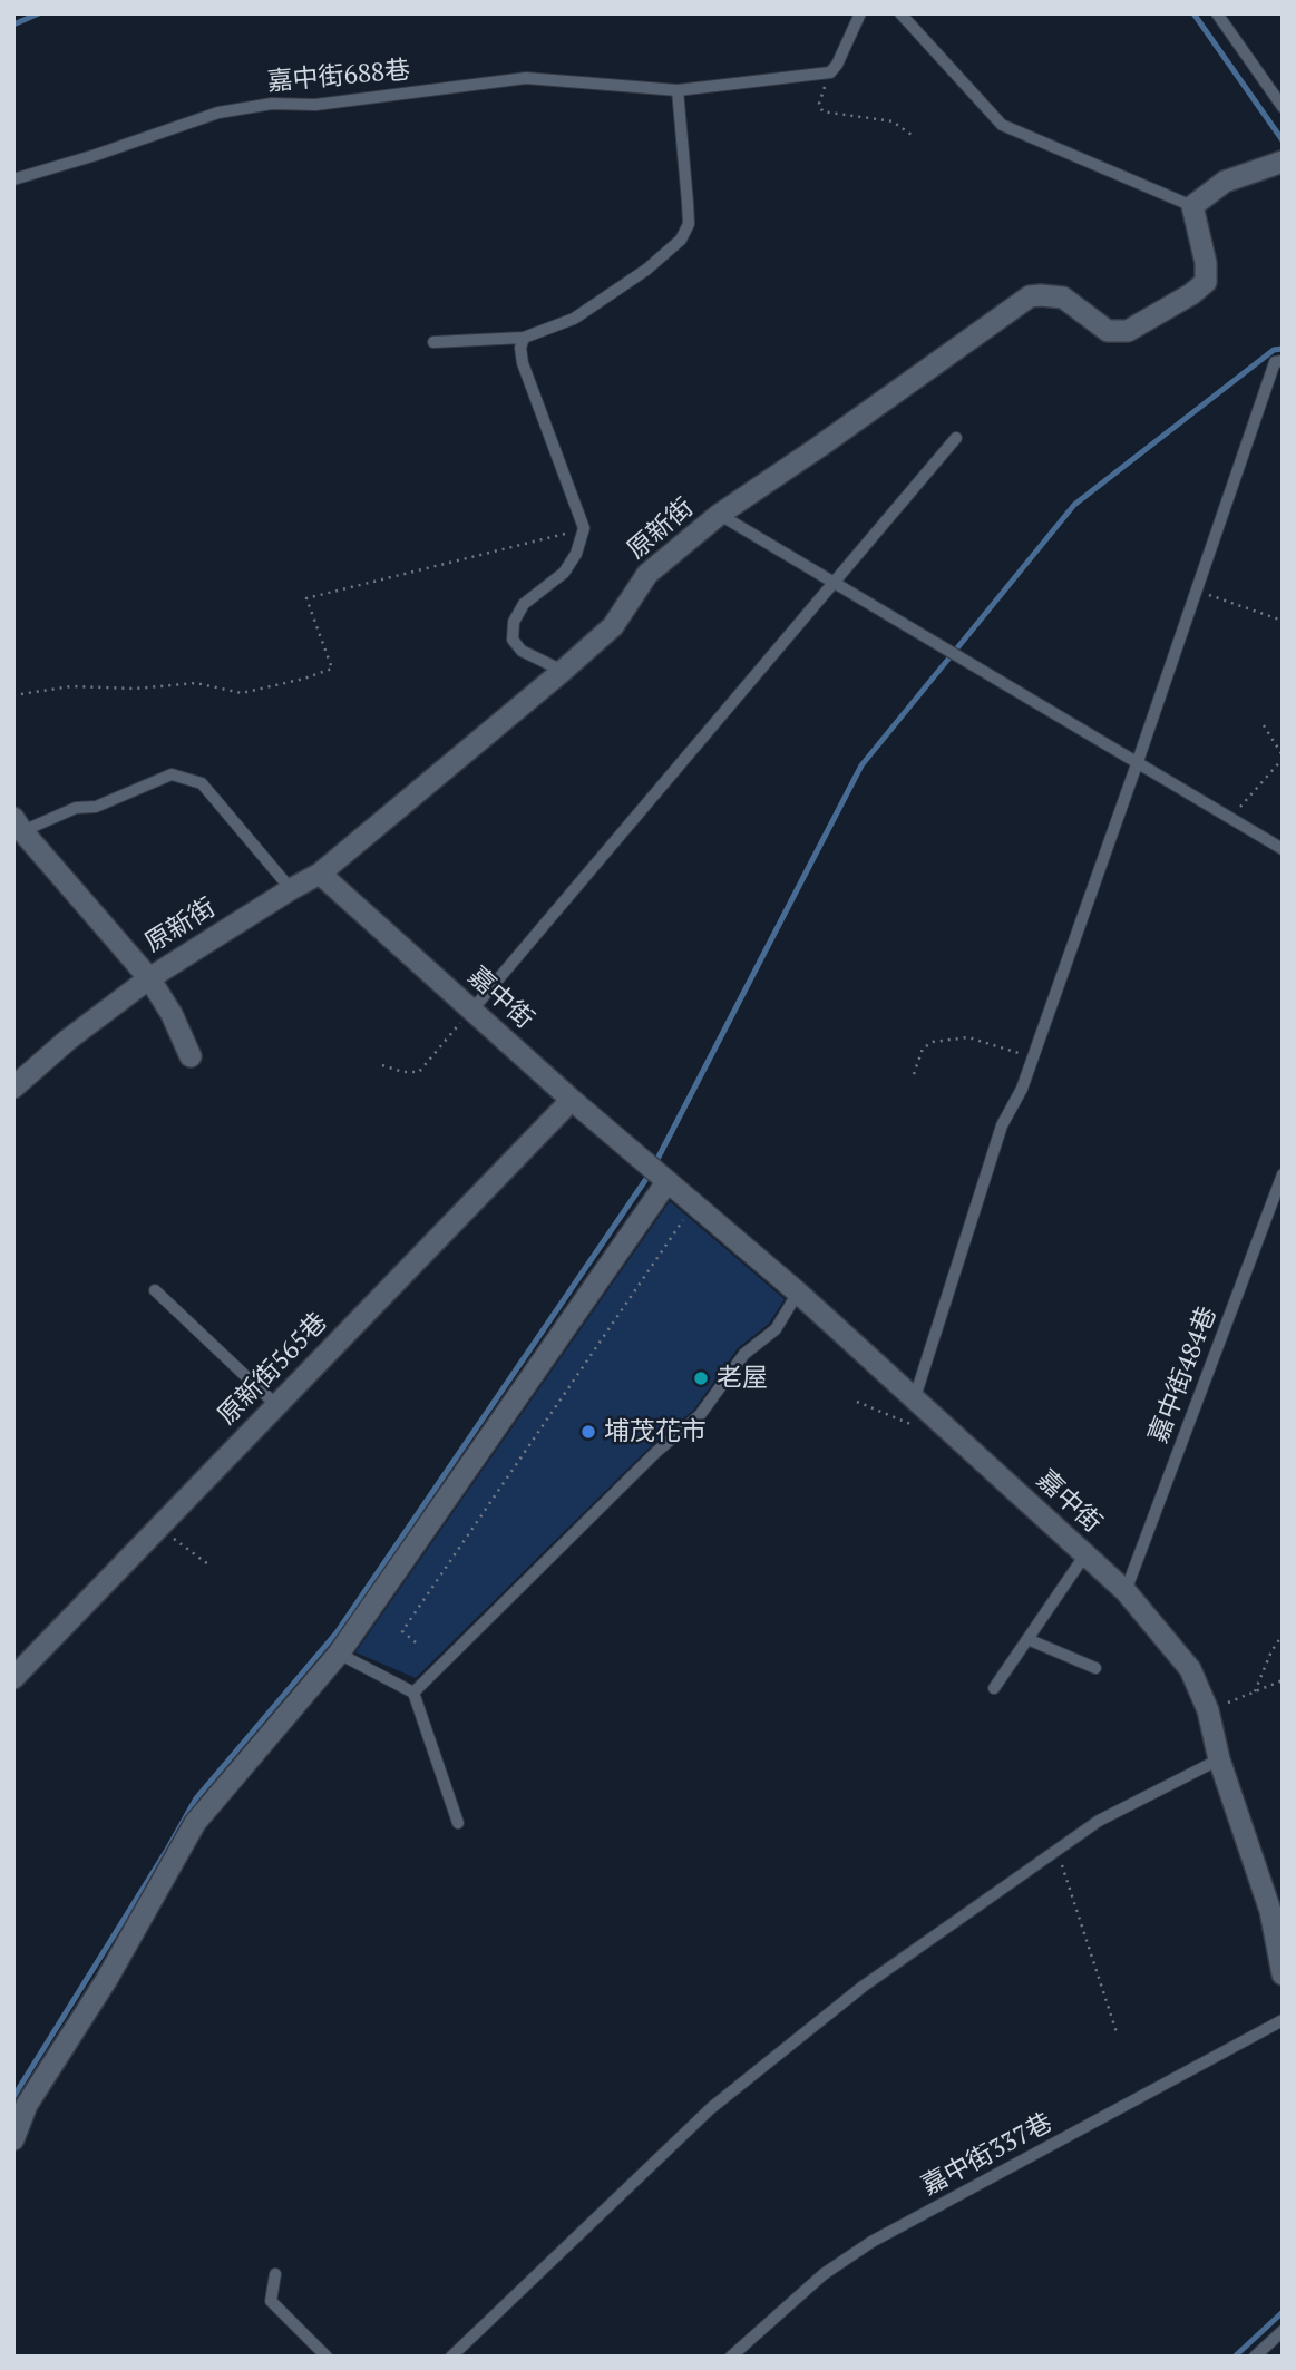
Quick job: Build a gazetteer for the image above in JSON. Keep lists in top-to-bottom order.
{
  "streets": {
    "street": ["原新街", "嘉中街", "原新街565巷"],
    "lane": ["嘉中街688巷", "嘉中街484巷", "嘉中街337巷"]
  },
  "crossings": [
    ["原新街", "嘉中街"],
    ["嘉中街", "原新街565巷"],
    ["嘉中街", "嘉中街484巷"]
  ],
  "places": ["老屋", "埔茂花市"]
}
